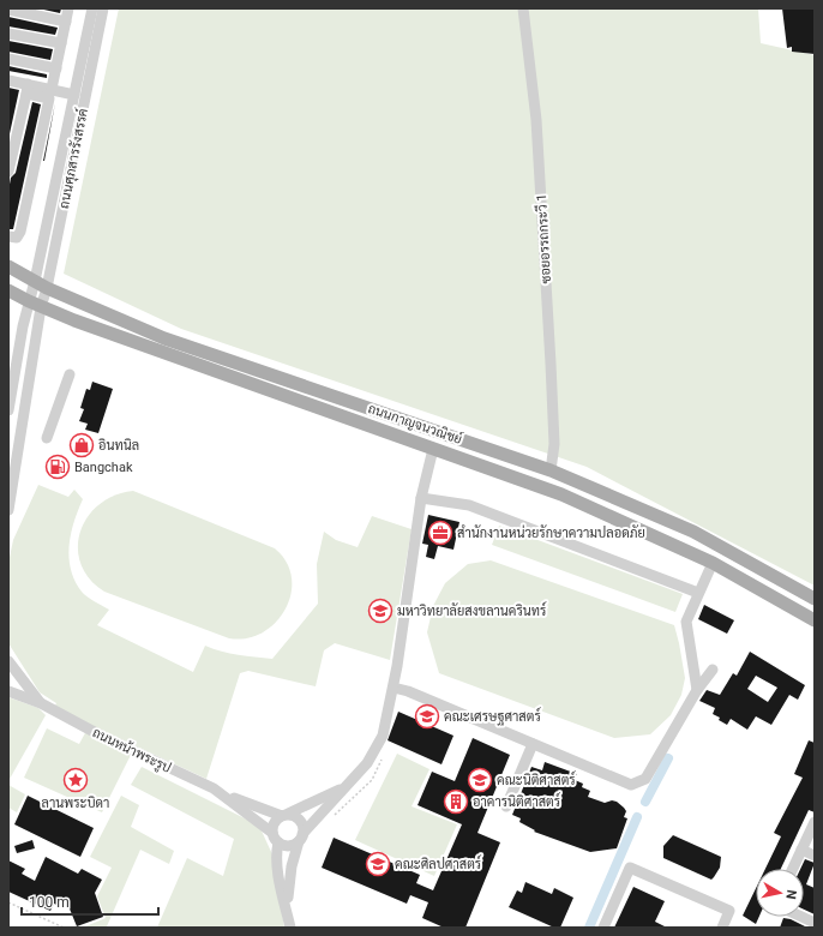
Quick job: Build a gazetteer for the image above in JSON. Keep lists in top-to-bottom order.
{
  "streets": {
    "main road": ["ถนนกาญจนวณิชย์"],
    "street": ["ถนนศุภสารรังสรรค์", "ซอยอรรถกระวี 1", "ถนนหน้าพระรูป"]
  },
  "crossings": [
    ["ถนนศุภสารรังสรรค์", "ถนนกาญจนวณิชย์"],
    ["ซอยอรรถกระวี 1", "ถนนกาญจนวณิชย์"]
  ],
  "places": {
    "shop": ["อินทนิล"],
    "fuel station": ["Bangchak"],
    "office": ["สำนักงานหน่วยรักษาความปลอดภัย"],
    "school or university": [
      "มหาวิทยาลัยสงขลานครินทร์",
      "คณะเศรษฐศาสตร์",
      "คณะนิติศาสตร์",
      "คณะศิลปศาสตร์"
    ],
    "place": ["ลานพระบิดา"],
    "building": ["อาคารนิติศาสตร์"]
  },
  "scale_bar": "100 m",
  "north": "right"
}
